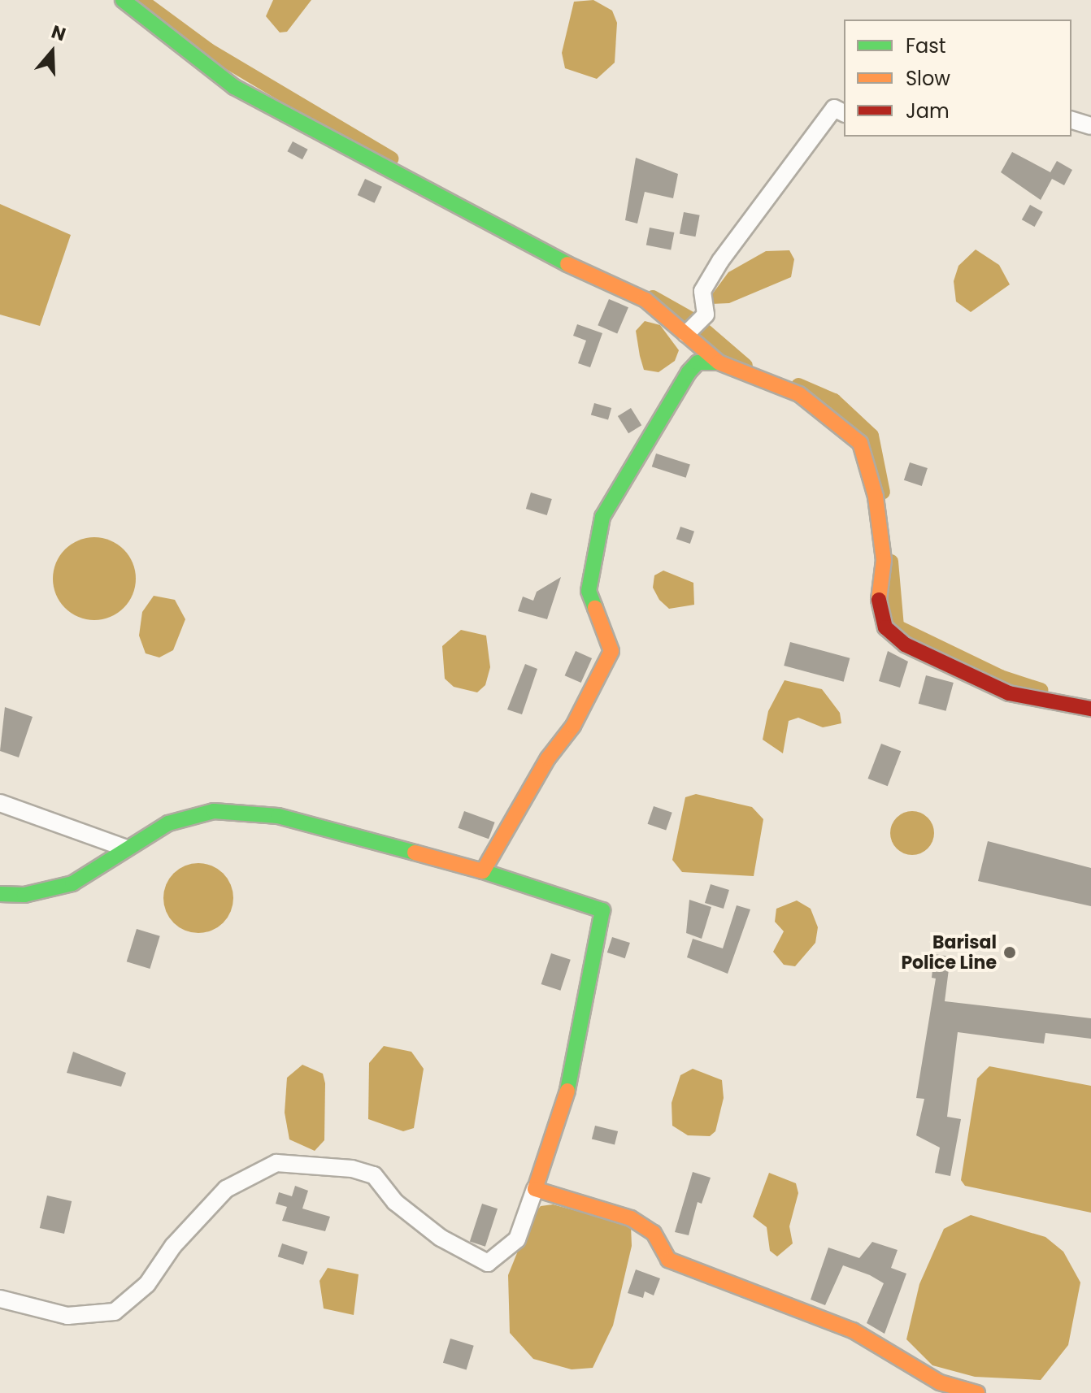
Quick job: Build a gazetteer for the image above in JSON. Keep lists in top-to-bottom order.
{
  "places": ["Barisal Police Line"],
  "legend": ["Fast", "Slow", "Jam"],
  "north": "top"
}
